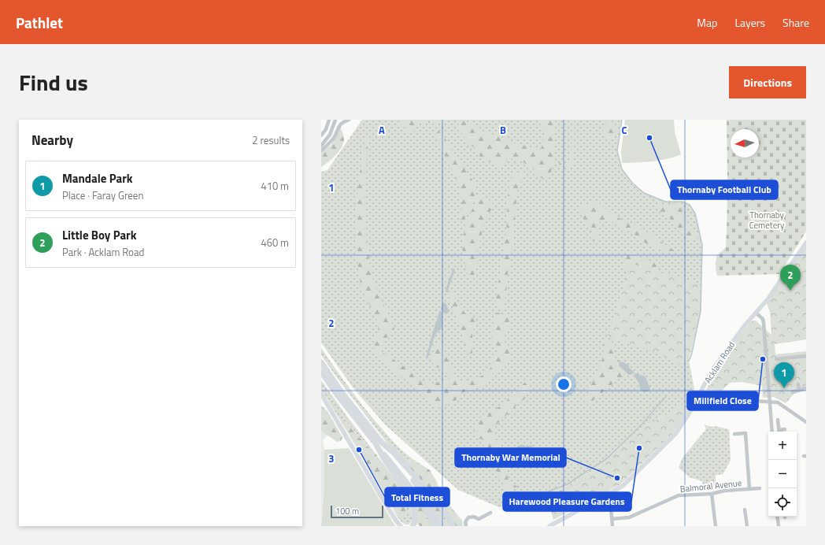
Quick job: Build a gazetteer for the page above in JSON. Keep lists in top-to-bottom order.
{
  "streets": {
    "main road": ["Acklam Road"],
    "street": ["Balmoral Avenue"]
  },
  "parks": ["Thornaby Cemetery"],
  "places": [
    "Thornaby Football Club",
    "Millfield Close",
    "Harewood Pleasure Gardens",
    "Total Fitness",
    "Thornaby War Memorial"
  ],
  "scale_bar": "100 m",
  "north": "left",
  "page": {
    "header": "Pathlet",
    "nav": ["Map", "Layers", "Share"],
    "title": "Find us",
    "buttons": "Directions",
    "heading": ["Nearby", "2 results"],
    "list": [
      {
        "mark": "1",
        "name": "Mandale Park",
        "note": "Place · Faray Green",
        "value": "410 m"
      },
      {
        "mark": "2",
        "name": "Little Boy Park",
        "note": "Park · Acklam Road",
        "value": "460 m"
      }
    ],
    "pins": ["2", "1"],
    "map_buttons": ["+", "−"],
    "scale": "100 m"
  },
  "grid": {
    "columns": ["A", "B", "C"],
    "rows": ["1", "2", "3"]
  }
}
